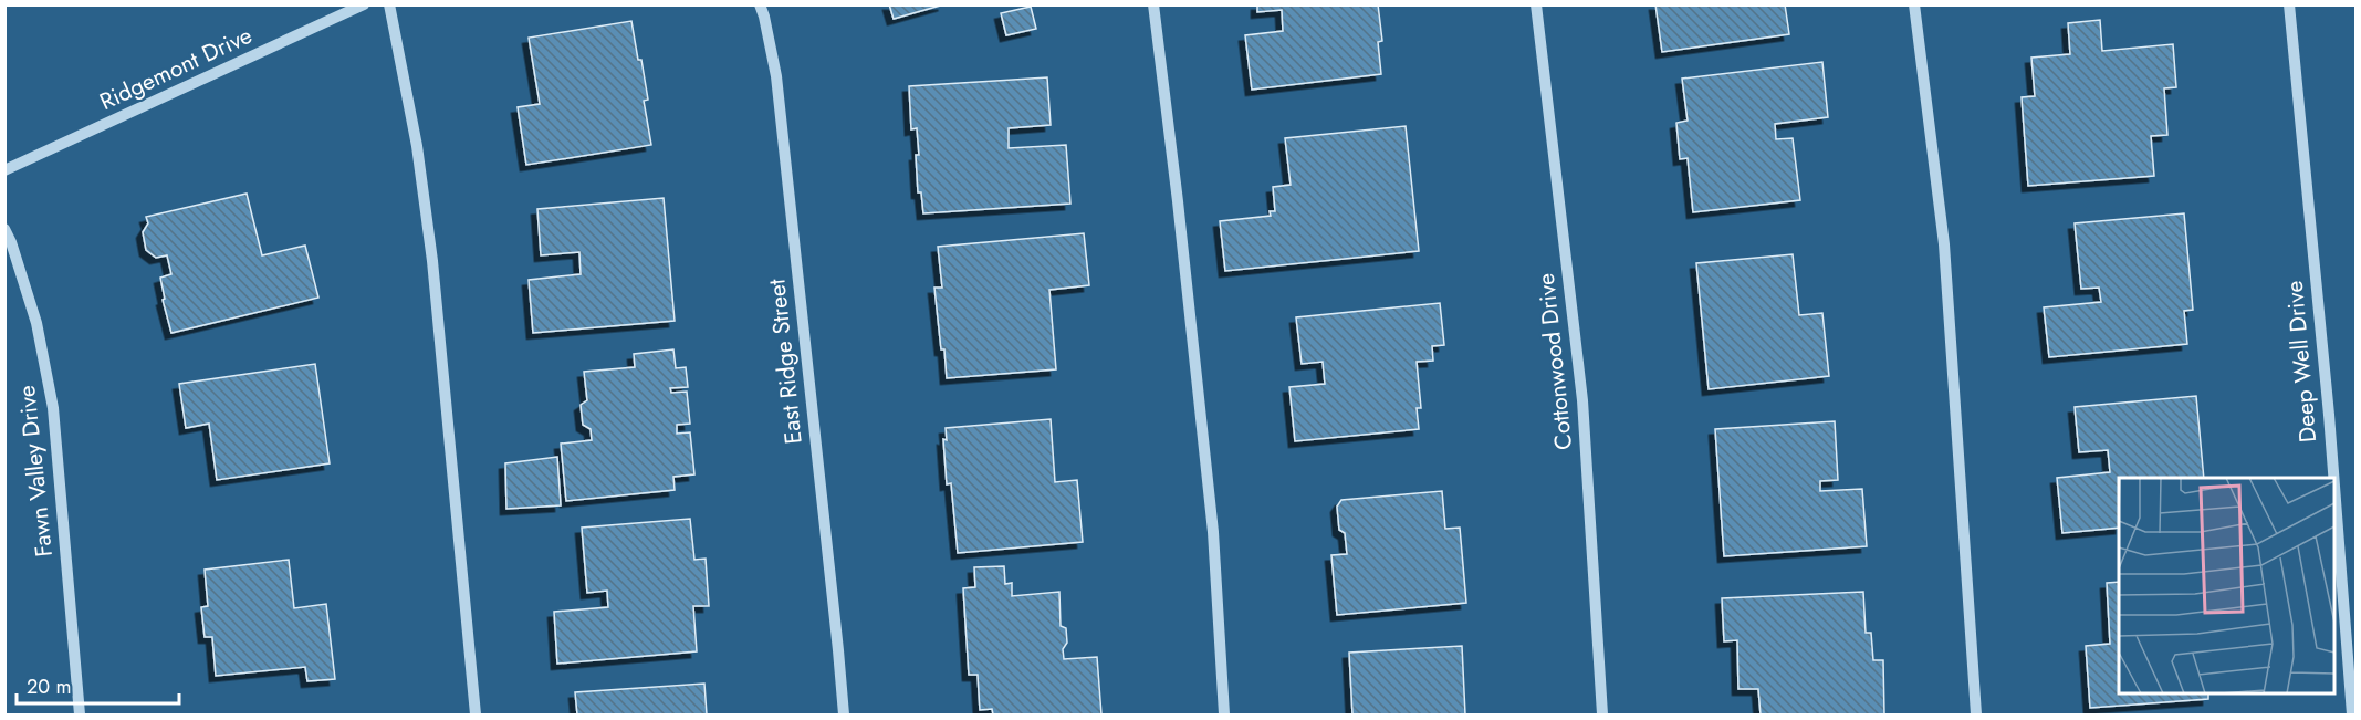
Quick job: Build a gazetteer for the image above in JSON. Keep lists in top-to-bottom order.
{
  "streets": {
    "street": [
      "Ridgemont Drive",
      "East Ridge Street",
      "Cottonwood Drive",
      "Deep Well Drive",
      "Fawn Valley Drive"
    ]
  },
  "scale_bar": "20 m"
}
